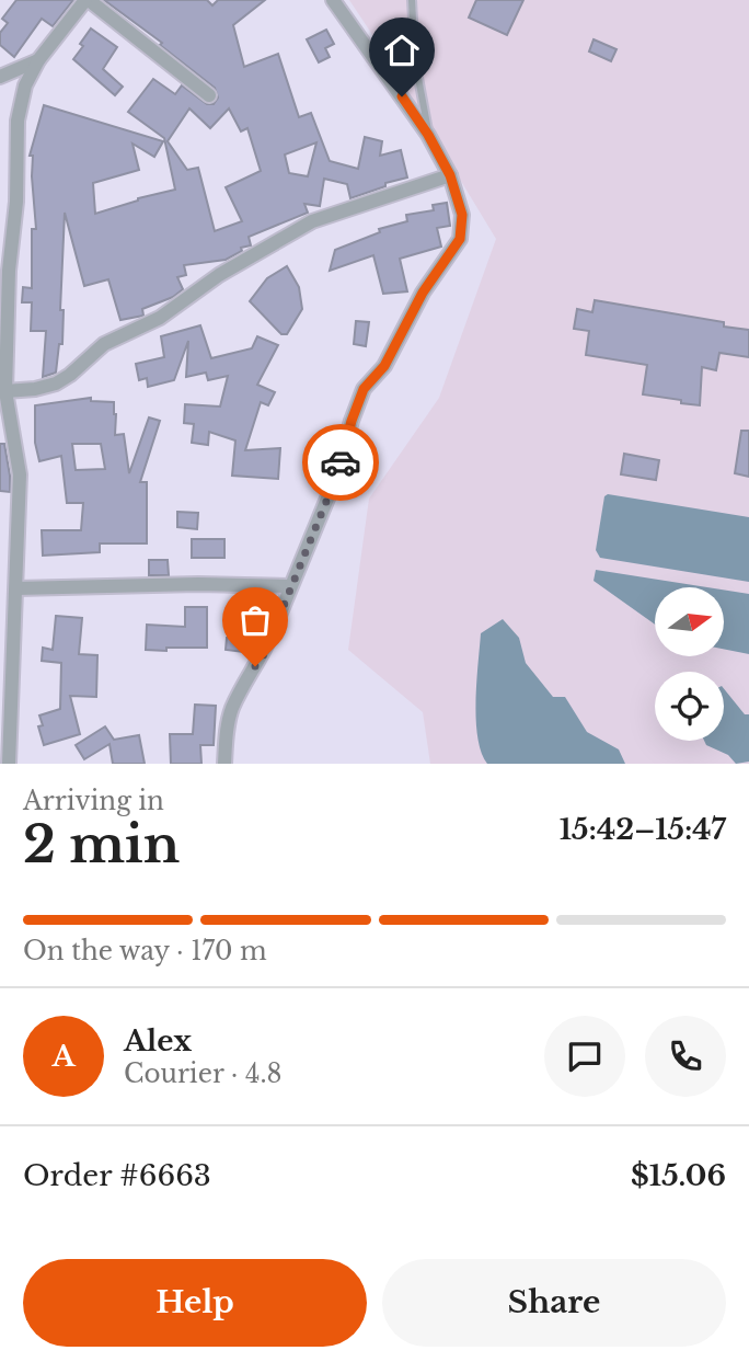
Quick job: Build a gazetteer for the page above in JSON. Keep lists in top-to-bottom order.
{
  "north": "right",
  "page": {
    "heading": ["2 min", "Arriving in", "15:42–15:47"],
    "panel": [
      "Alex",
      "Courier · 4.8",
      "Order #6663",
      "$15.06"
    ],
    "bar": "On the way · 170 m",
    "round": "A",
    "buttons": ["Help", "Share"]
  }
}
